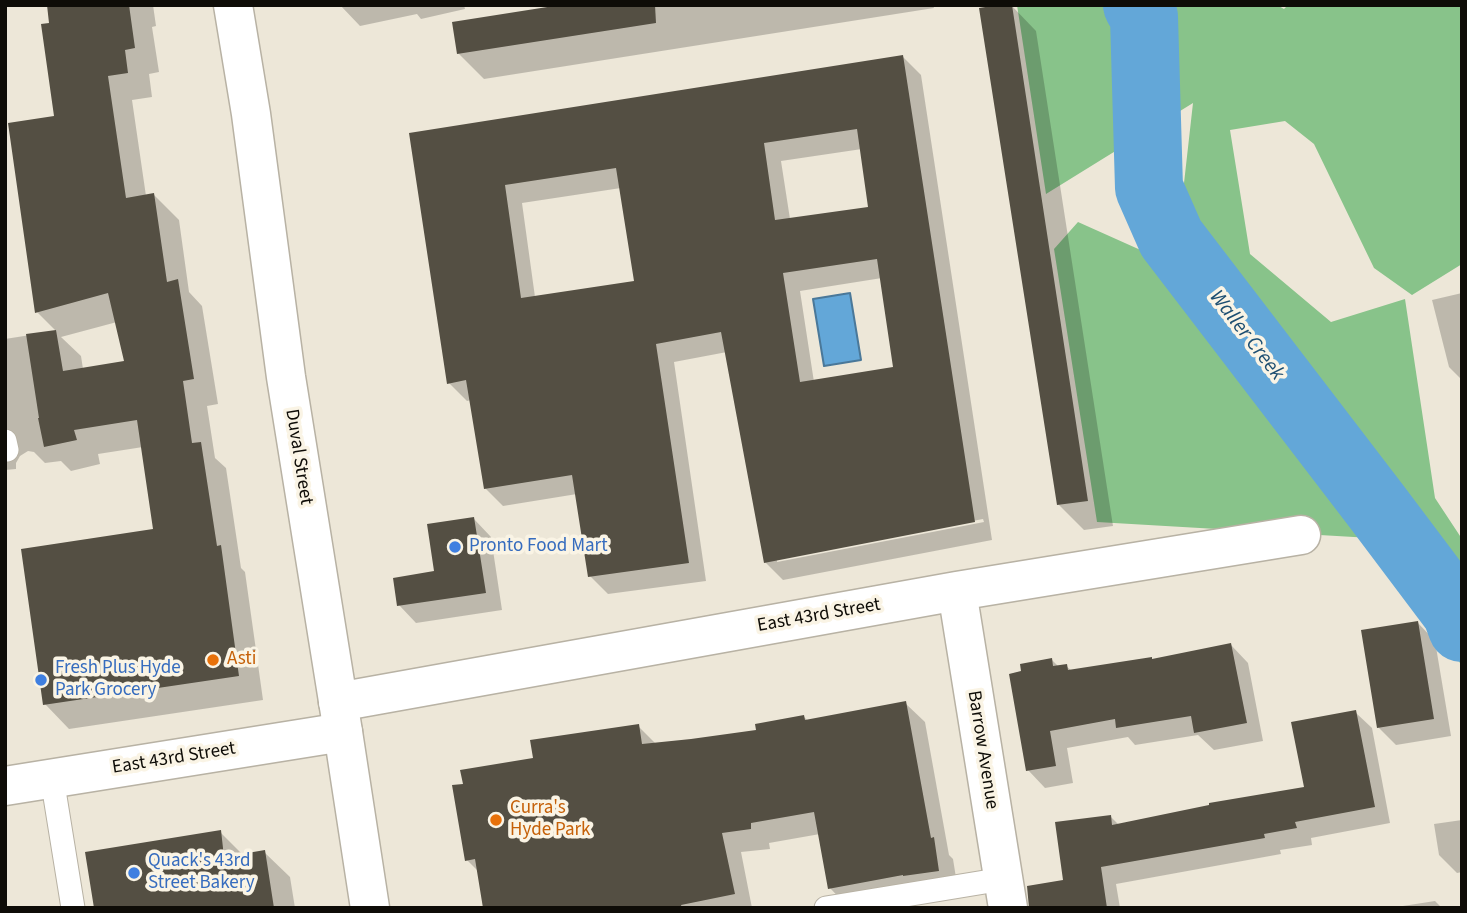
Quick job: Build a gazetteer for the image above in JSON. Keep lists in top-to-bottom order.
{
  "streets": {
    "street": ["Duval Street", "East 43rd Street", "Barrow Avenue"]
  },
  "crossings": [
    ["Duval Street", "East 43rd Street"],
    ["East 43rd Street", "Barrow Avenue"]
  ],
  "water": ["Waller Creek"],
  "places": [
    "Pronto Food Mart",
    "Asti",
    "Fresh Plus Hyde Park Grocery",
    "Curra's Hyde Park",
    "Quack's 43rd Street Bakery"
  ]
}
